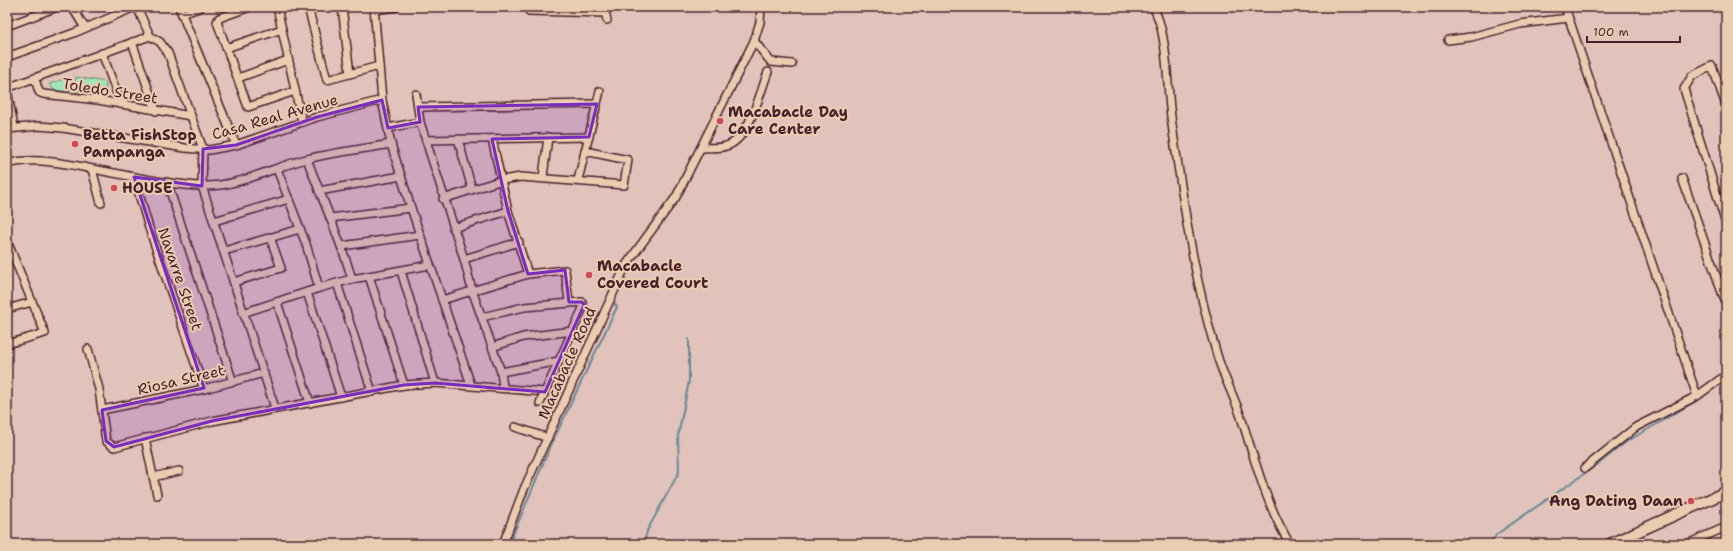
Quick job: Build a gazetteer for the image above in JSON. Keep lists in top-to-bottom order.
{
  "streets": {
    "street": [
      "Toledo Street",
      "Casa Real Avenue",
      "Navarre Street",
      "Macabacle Road",
      "Riosa Street"
    ]
  },
  "crossings": [
    ["Navarre Street", "Riosa Street"]
  ],
  "places": [
    "Macabacle Day Care Center",
    "Betta FishStop Pampanga",
    "HOUSE",
    "Macabacle Covered Court",
    "Ang Dating Daan"
  ],
  "scale_bar": "100 m"
}
